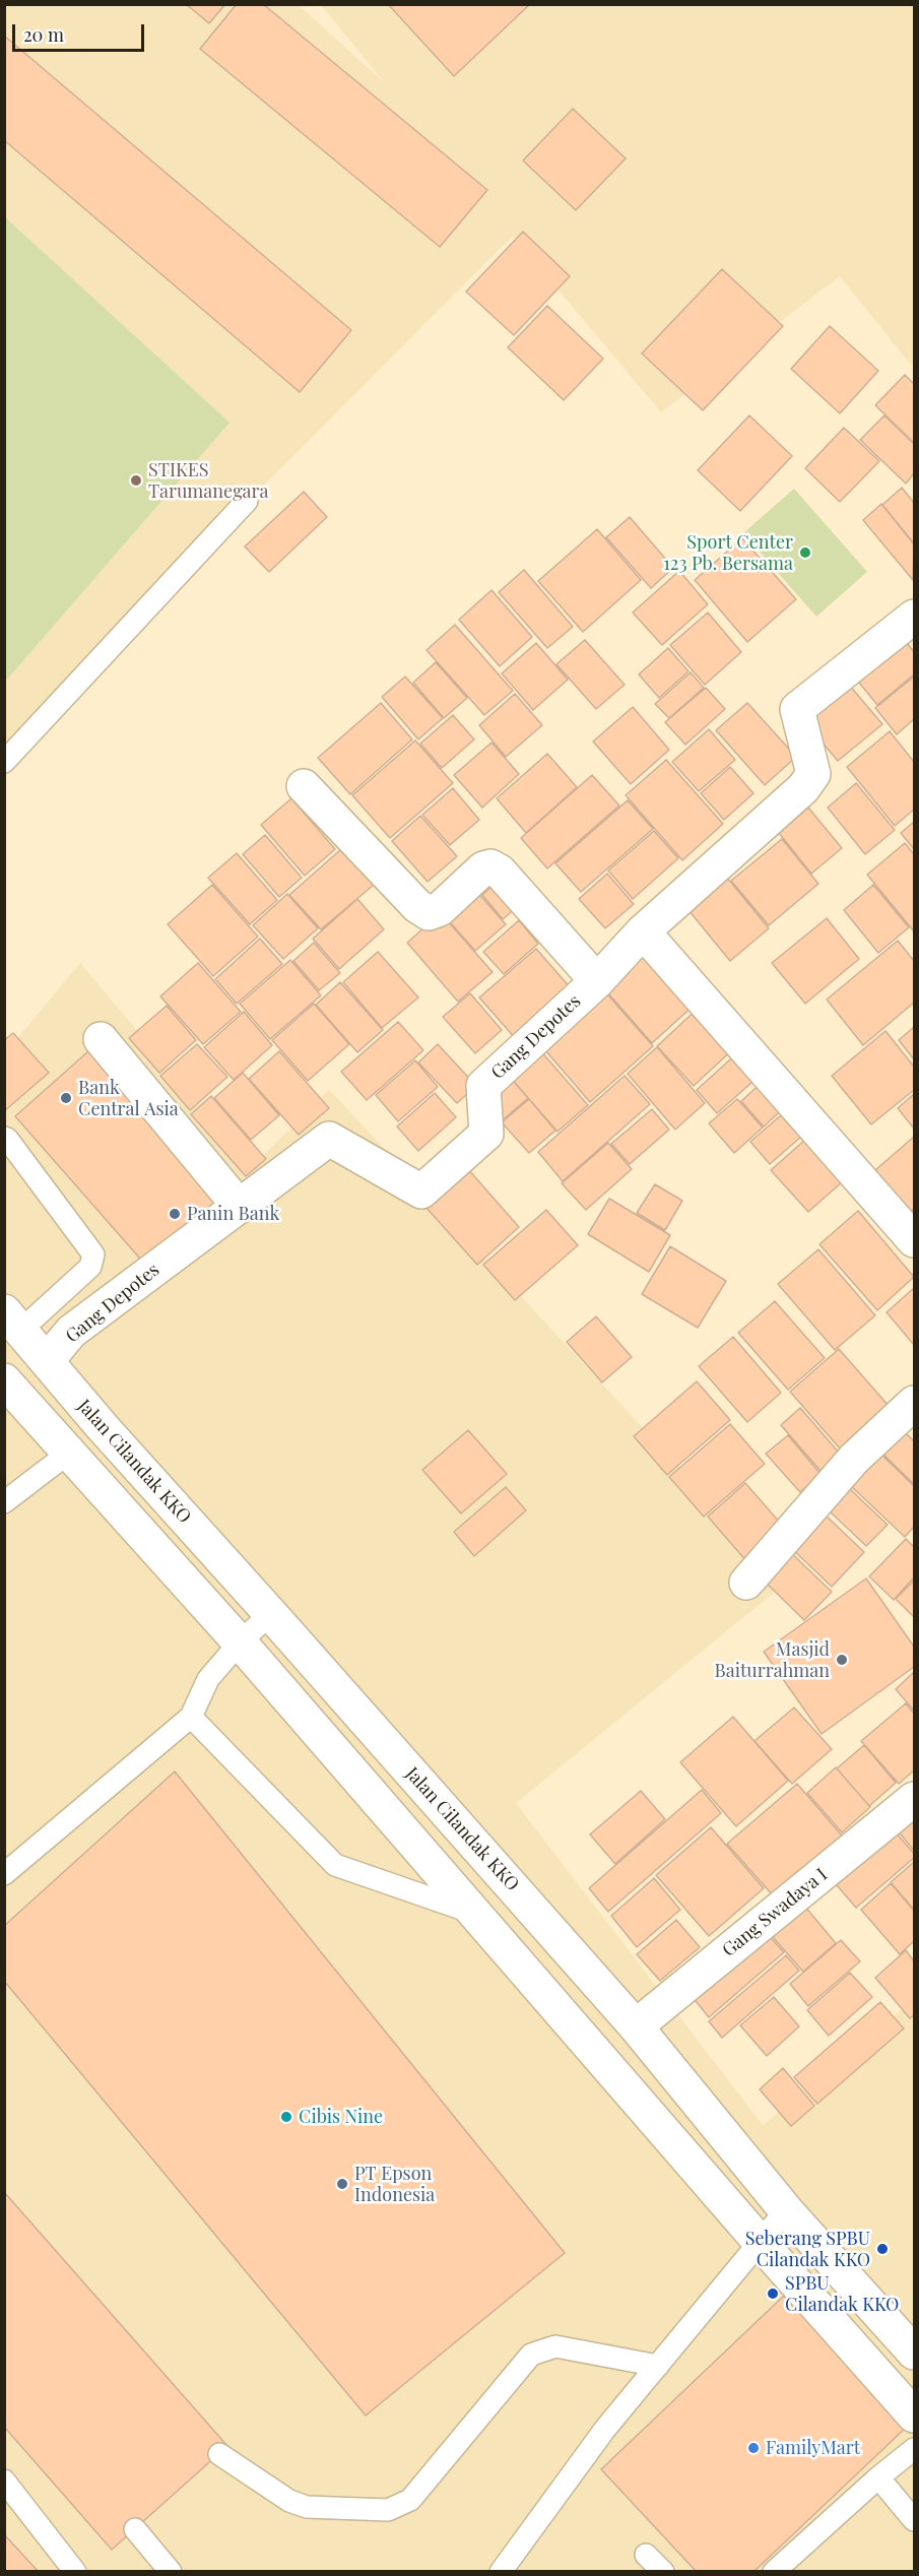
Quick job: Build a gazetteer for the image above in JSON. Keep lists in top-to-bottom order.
{
  "streets": {
    "street": ["Gang Depotes", "Jalan Cilandak KKO", "Gang Swadaya I"]
  },
  "crossings": [
    ["Gang Depotes", "Jalan Cilandak KKO"],
    ["Jalan Cilandak KKO", "Gang Swadaya I"]
  ],
  "places": [
    "STIKES Tarumanegara",
    "Sport Center 123 Pb. Bersama",
    "Bank Central Asia",
    "Panin Bank",
    "Masjid Baiturrahman",
    "Cibis Nine",
    "PT Epson Indonesia",
    "Seberang SPBU Cilandak KKO",
    "SPBU Cilandak KKO",
    "FamilyMart"
  ],
  "scale_bar": "20 m"
}
